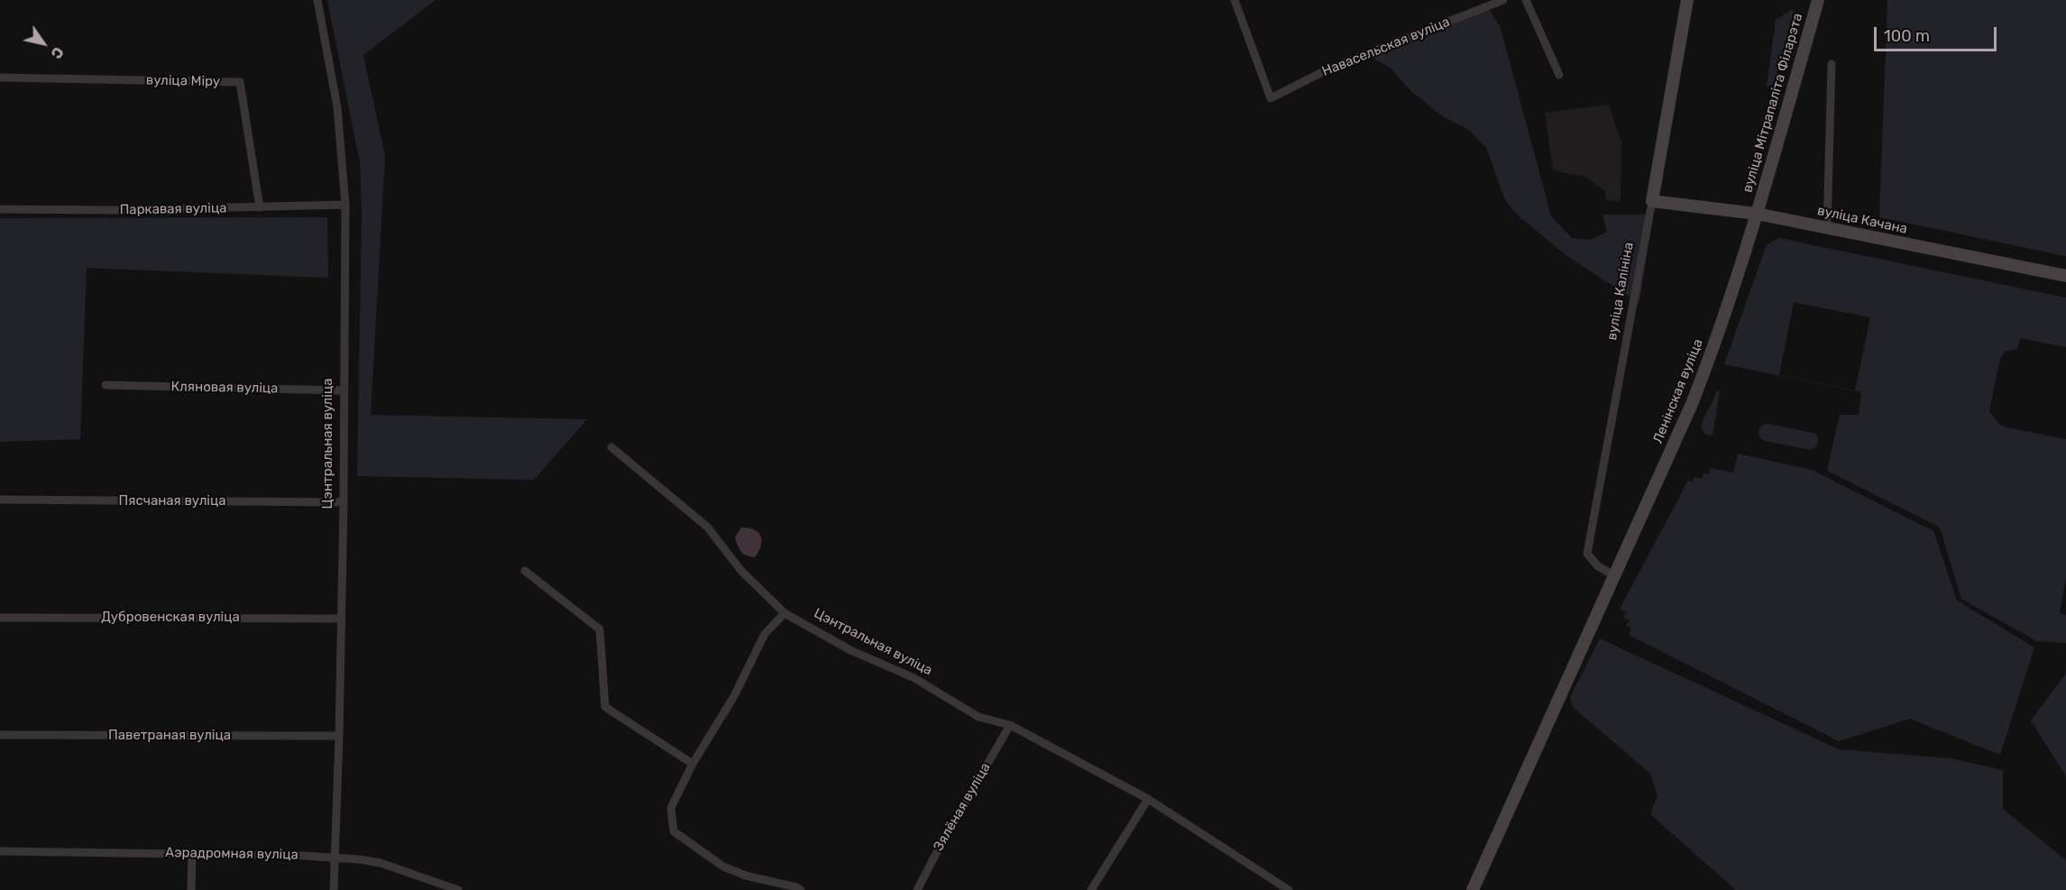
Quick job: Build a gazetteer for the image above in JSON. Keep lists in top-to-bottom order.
{
  "streets": {
    "main road": [
      "вуліца Мітрапаліта Філарэта",
      "вуліца Качана",
      "вуліца Калініна",
      "Ленінская вуліца"
    ],
    "street": [
      "Навасельская вуліца",
      "вуліца Міру",
      "Паркавая вуліца",
      "Кляновая вуліца",
      "Цэнтральная вуліца",
      "Пясчаная вуліца",
      "Дубровенская вуліца",
      "Паветраная вуліца",
      "Зялёная вуліца",
      "Аэрадромная вуліца"
    ]
  },
  "crossings": [
    ["вуліца Міру", "Паркавая вуліца"],
    ["вуліца Мітрапаліта Філарэта", "вуліца Качана"],
    ["вуліца Мітрапаліта Філарэта", "Ленінская вуліца"],
    ["Паркавая вуліца", "Цэнтральная вуліца"],
    ["вуліца Качана", "вуліца Калініна"],
    ["вуліца Качана", "Ленінская вуліца"],
    ["вуліца Калініна", "Ленінская вуліца"],
    ["Кляновая вуліца", "Цэнтральная вуліца"],
    ["Цэнтральная вуліца", "Пясчаная вуліца"],
    ["Цэнтральная вуліца", "Дубровенская вуліца"],
    ["Цэнтральная вуліца", "Паветраная вуліца"],
    ["Цэнтральная вуліца", "Зялёная вуліца"],
    ["Цэнтральная вуліца", "Аэрадромная вуліца"]
  ],
  "scale_bar": "100 m",
  "north": "bottom right"
}
